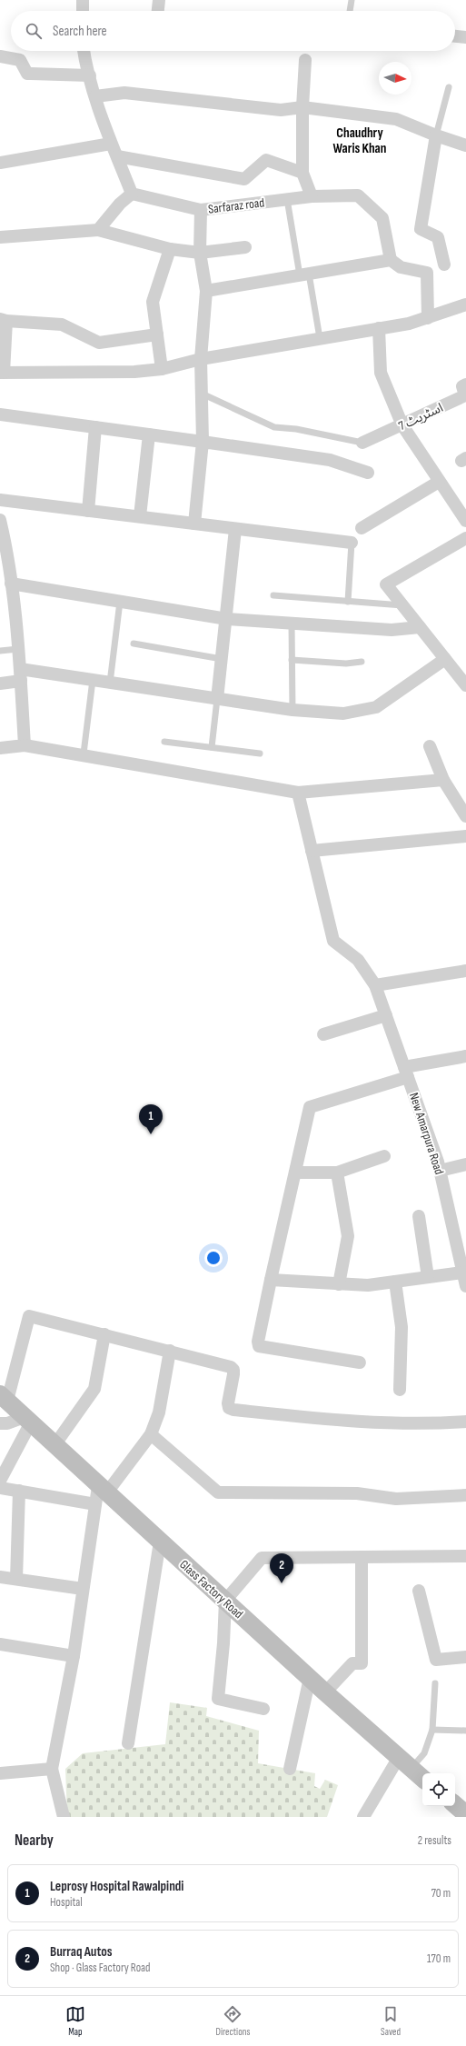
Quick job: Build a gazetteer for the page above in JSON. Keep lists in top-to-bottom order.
{
  "streets": {
    "street": [
      "Sarfaraz road",
      "اسٹریٹ 7",
      "New Amarpura Road",
      "Glass Factory Road"
    ]
  },
  "districts": ["Chaudhry Waris Khan"],
  "north": "right",
  "page": {
    "search": "Search here",
    "pins": ["1", "2"],
    "heading": ["Nearby", "2 results"],
    "list": [
      {
        "mark": "1",
        "name": "Leprosy Hospital Rawalpindi",
        "note": "Hospital",
        "value": "70 m"
      },
      {
        "mark": "2",
        "name": "Burraq Autos",
        "note": "Shop · Glass Factory Road",
        "value": "170 m"
      }
    ],
    "nav": ["Map", "Directions", "Saved"]
  }
}
